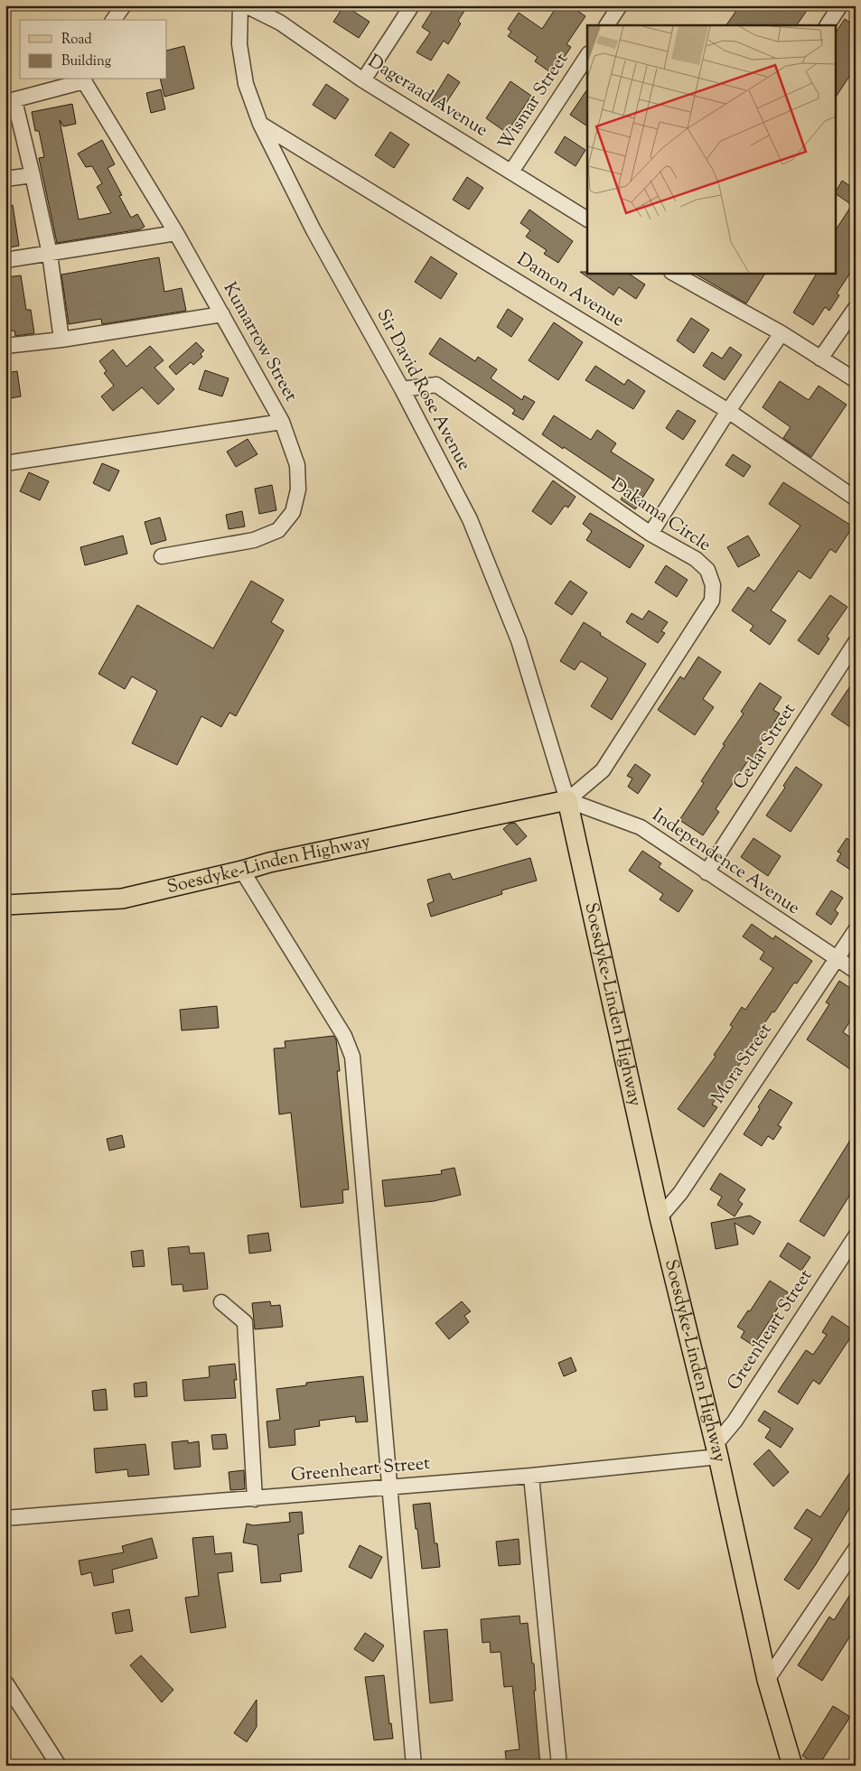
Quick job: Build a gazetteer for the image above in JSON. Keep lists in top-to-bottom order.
{
  "streets": {
    "main road": ["Soesdyke-Linden Highway"],
    "street": [
      "Dageraad Avenue",
      "Wismar Street",
      "Damon Avenue",
      "Kumarrow Street",
      "Sir David Rose Avenue",
      "Dakama Circle",
      "Cedar Street",
      "Independence Avenue",
      "Mora Street",
      "Greenheart Street"
    ]
  },
  "crossings": [
    ["Dageraad Avenue", "Wismar Street"],
    ["Damon Avenue", "Sir David Rose Avenue"],
    ["Sir David Rose Avenue", "Dakama Circle"],
    ["Sir David Rose Avenue", "Independence Avenue"],
    ["Sir David Rose Avenue", "Soesdyke-Linden Highway"],
    ["Dakama Circle", "Independence Avenue"],
    ["Dakama Circle", "Soesdyke-Linden Highway"],
    ["Cedar Street", "Independence Avenue"],
    ["Independence Avenue", "Soesdyke-Linden Highway"],
    ["Independence Avenue", "Mora Street"],
    ["Soesdyke-Linden Highway", "Mora Street"],
    ["Soesdyke-Linden Highway", "Greenheart Street"]
  ],
  "legend": ["Road", "Building"]
}
